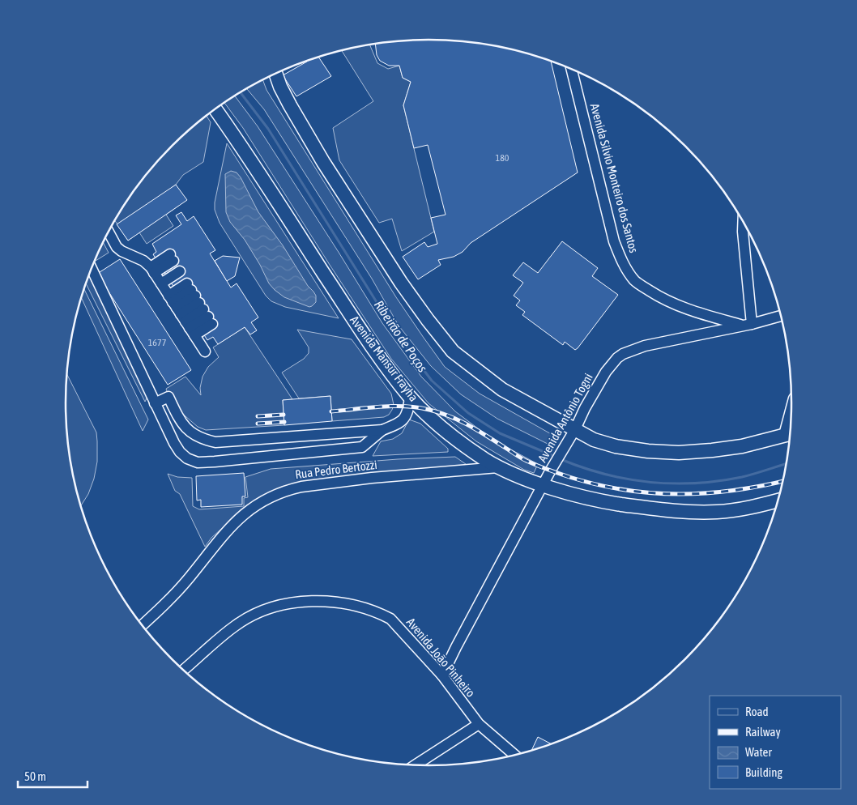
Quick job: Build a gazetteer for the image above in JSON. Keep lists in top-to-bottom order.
{
  "streets": {
    "main road": ["Avenida Mansur Frayha"],
    "street": [
      "Avenida Silvio Monteiro dos Santos",
      "Avenida Antônio Togni",
      "Rua Pedro Bertozzi",
      "Avenida João Pinheiro"
    ]
  },
  "crossings": [
    ["Avenida Silvio Monteiro dos Santos", "Avenida Antônio Togni"],
    ["Avenida Mansur Frayha", "Avenida Antônio Togni"],
    ["Avenida Mansur Frayha", "Rua Pedro Bertozzi"],
    ["Avenida Antônio Togni", "Avenida João Pinheiro"]
  ],
  "water": ["Ribeirão de Poços"],
  "house_numbers": ["180", "1677"],
  "legend": [
    "Road",
    "Railway",
    "Water",
    "Building"
  ],
  "scale_bar": "50 m"
}
